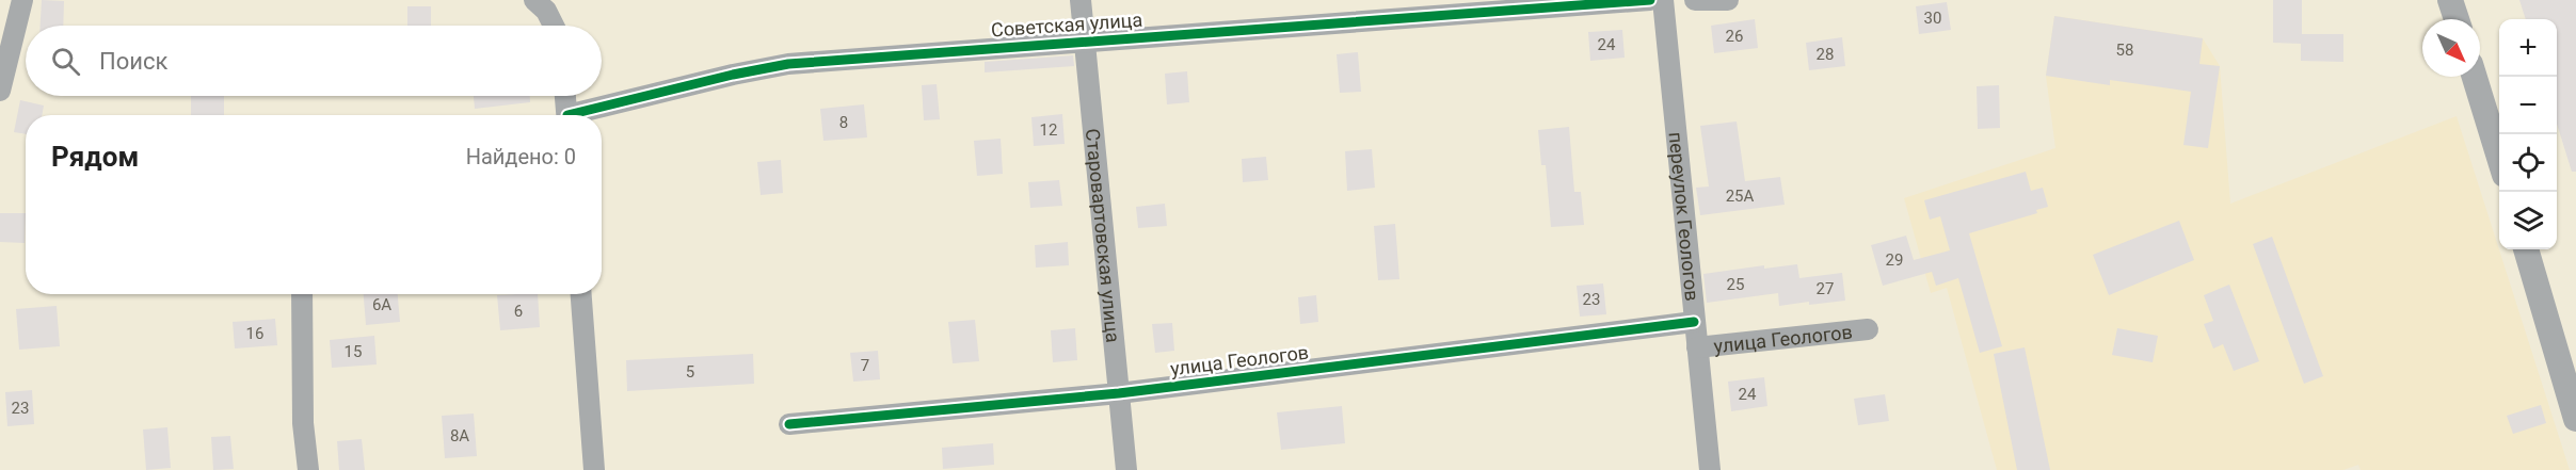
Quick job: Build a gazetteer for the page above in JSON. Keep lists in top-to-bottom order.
{
  "streets": {
    "street": [
      "Советская улица",
      "переулок Геологов",
      "Старовартовская улица",
      "улица Геологов"
    ]
  },
  "crossings": [
    ["Советская улица", "Старовартовская улица"],
    ["переулок Геологов", "улица Геологов"],
    ["Старовартовская улица", "улица Геологов"]
  ],
  "house_numbers": [
    "30",
    "26",
    "24",
    "58",
    "28",
    "8",
    "12",
    "25А",
    "29",
    "25",
    "27",
    "23",
    "6А",
    "6",
    "16",
    "15",
    "7",
    "5",
    "24",
    "23",
    "8А"
  ],
  "north": "bottom right",
  "page": {
    "map_buttons": ["+", "−"],
    "search": "Поиск",
    "heading": ["Рядом", "Найдено: 0"]
  }
}
